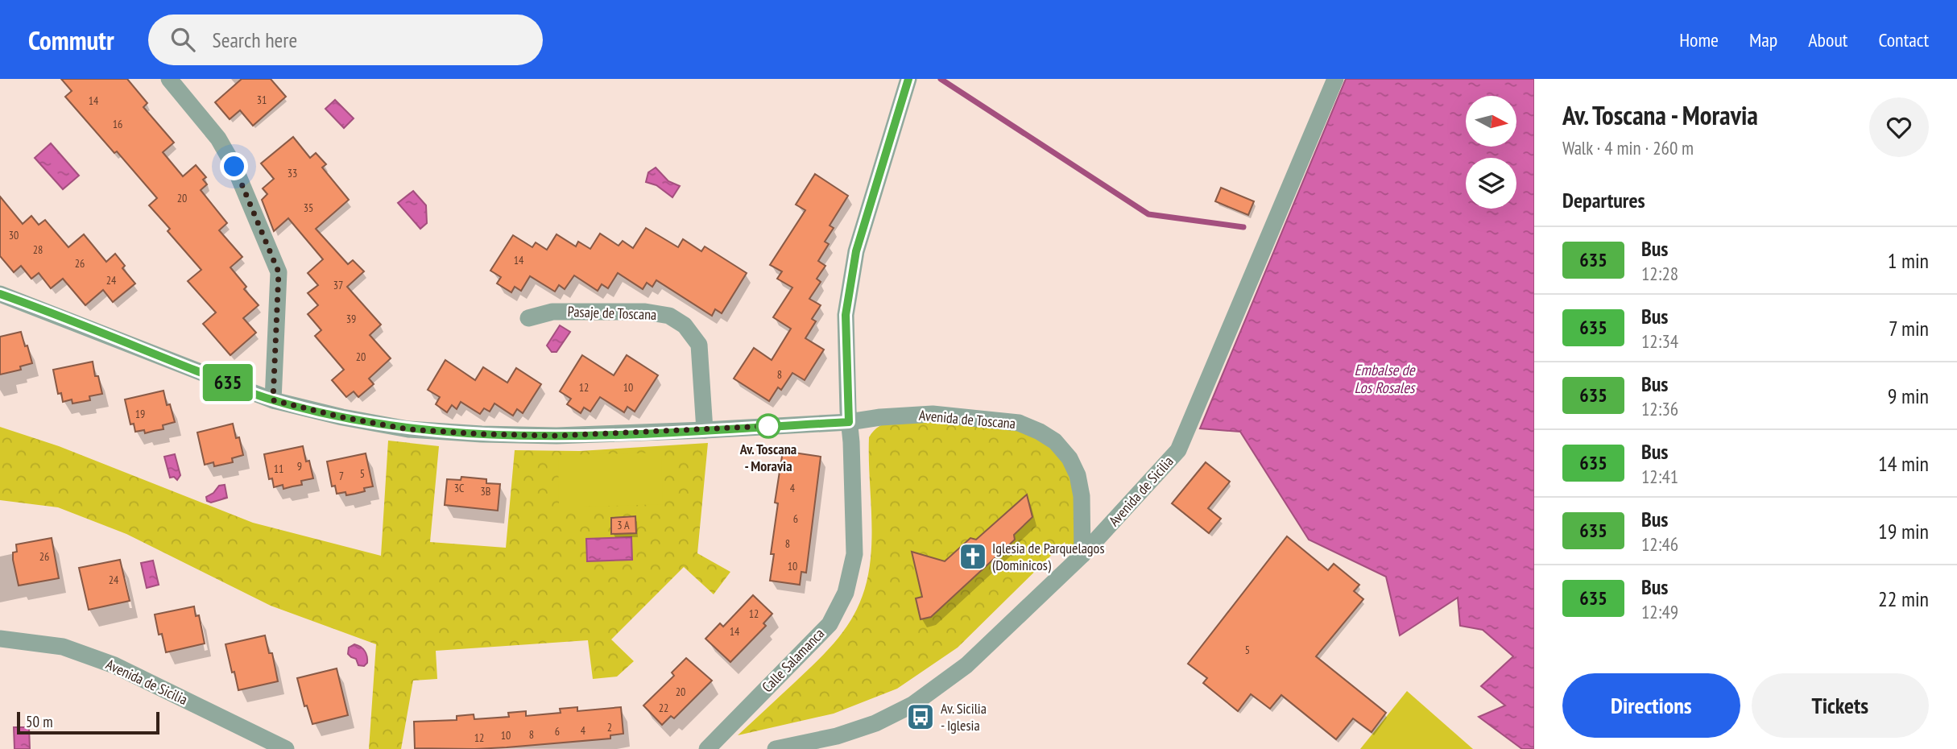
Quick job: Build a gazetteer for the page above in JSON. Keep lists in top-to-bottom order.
{
  "streets": {
    "street": [
      "Pasaje de Toscana",
      "Avenida de Toscana",
      "Avenida de Sicilia",
      "Calle Salamanca"
    ]
  },
  "crossings": [
    ["Pasaje de Toscana", "Avenida de Toscana"],
    ["Avenida de Toscana", "Avenida de Sicilia"],
    ["Avenida de Toscana", "Calle Salamanca"]
  ],
  "water": ["Embalse de Los Rosales"],
  "places": {
    "other": ["Av. Toscana - Moravia"],
    "church": ["Iglesia de Parquelagos (Dominicos)"],
    "bus stop": ["Av. Sicilia - Iglesia"]
  },
  "lines": ["bus line 635"],
  "house_numbers": [
    "31",
    "14",
    "16",
    "33",
    "20",
    "35",
    "30",
    "28",
    "14",
    "26",
    "24",
    "37",
    "39",
    "20",
    "8",
    "12",
    "10",
    "19",
    "9",
    "11",
    "5",
    "7",
    "3C",
    "4",
    "3B",
    "6",
    "3 A",
    "8",
    "26",
    "10",
    "24",
    "12",
    "14",
    "5",
    "20",
    "22",
    "2",
    "4",
    "6",
    "8",
    "10",
    "12"
  ],
  "scale_bar": "50 m",
  "north": "right",
  "page": {
    "header": "Commutr",
    "search": "Search here",
    "nav": [
      "Home",
      "Map",
      "About",
      "Contact"
    ],
    "on_map": "635",
    "heading": [
      ["Av. Toscana - Moravia", "Walk · 4 min · 260 m"],
      "Departures"
    ],
    "list": [
      {
        "mark": "635",
        "name": "Bus",
        "note": "12:28",
        "value": "1 min"
      },
      {
        "mark": "635",
        "name": "Bus",
        "note": "12:34",
        "value": "7 min"
      },
      {
        "mark": "635",
        "name": "Bus",
        "note": "12:36",
        "value": "9 min"
      },
      {
        "mark": "635",
        "name": "Bus",
        "note": "12:41",
        "value": "14 min"
      },
      {
        "mark": "635",
        "name": "Bus",
        "note": "12:46",
        "value": "19 min"
      },
      {
        "mark": "635",
        "name": "Bus",
        "note": "12:49",
        "value": "22 min"
      }
    ],
    "buttons": ["Directions", "Tickets"],
    "scale": "50 m"
  }
}
